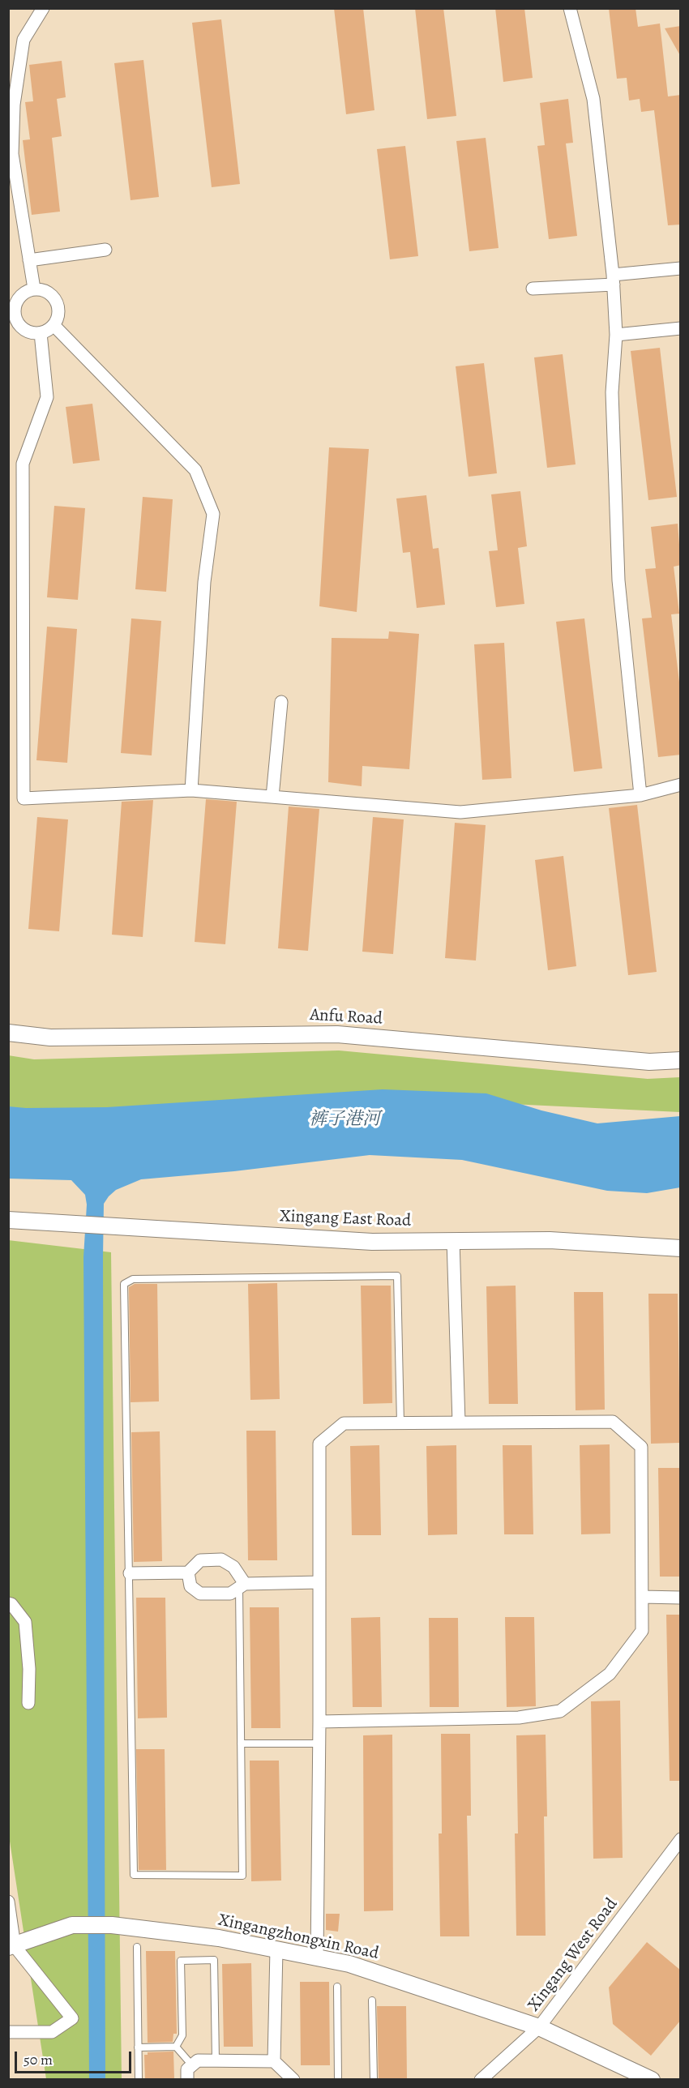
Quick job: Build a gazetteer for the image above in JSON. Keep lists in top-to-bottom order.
{
  "streets": {
    "street": [
      "Anfu Road",
      "Xingang East Road",
      "Xingangzhongxin Road",
      "Xingang West Road"
    ]
  },
  "crossings": [
    ["Xingangzhongxin Road", "Xingang West Road"]
  ],
  "water": ["裤子港河"],
  "scale_bar": "50 m"
}
